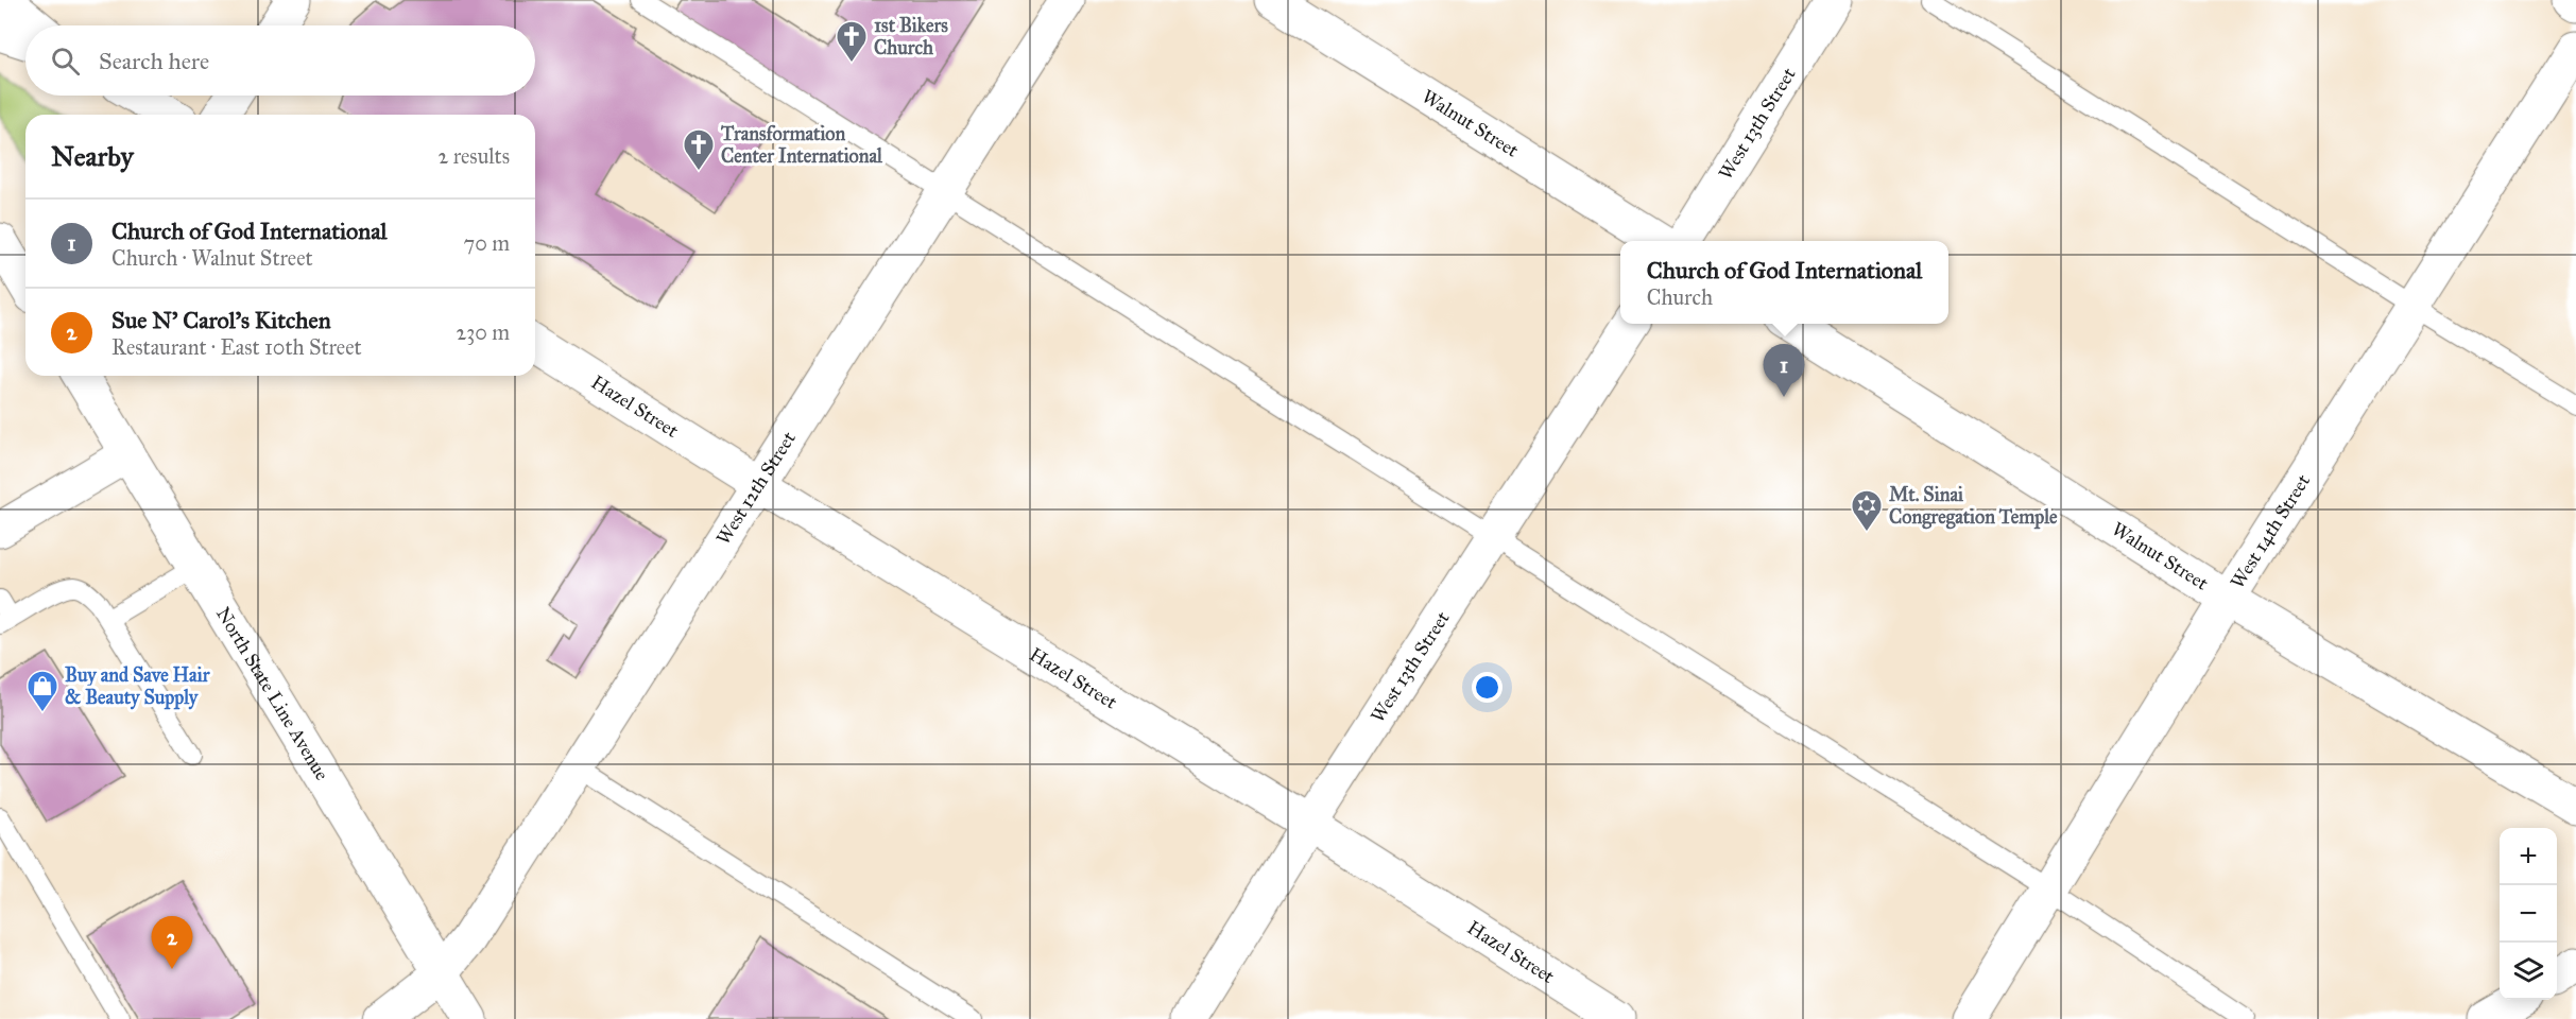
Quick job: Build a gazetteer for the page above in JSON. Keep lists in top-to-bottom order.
{
  "streets": {
    "street": [
      "Walnut Street",
      "West 13th Street",
      "Hazel Street",
      "West 12th Street",
      "West 14th Street",
      "North State Line Avenue"
    ]
  },
  "crossings": [
    ["Walnut Street", "West 14th Street"],
    ["West 13th Street", "Hazel Street"],
    ["Hazel Street", "West 12th Street"],
    ["West 12th Street", "North State Line Avenue"]
  ],
  "places": {
    "church": ["1st Bikers Church", "Transformation Center International"],
    "synagogue": ["Mt. Sinai Congregation Temple"],
    "shop": ["Buy and Save Hair & Beauty Supply"]
  },
  "page": {
    "search": "Search here",
    "heading": ["Nearby", "2 results"],
    "list": [
      {
        "mark": "1",
        "name": "Church of God International",
        "note": "Church · Walnut Street",
        "value": "70 m"
      },
      {
        "mark": "2",
        "name": "Sue N' Carol's Kitchen",
        "note": "Restaurant · East 10th Street",
        "value": "230 m"
      }
    ],
    "popup": ["Church of God International", "Church"],
    "pins": ["1", "2"],
    "map_buttons": ["+", "−"]
  }
}
